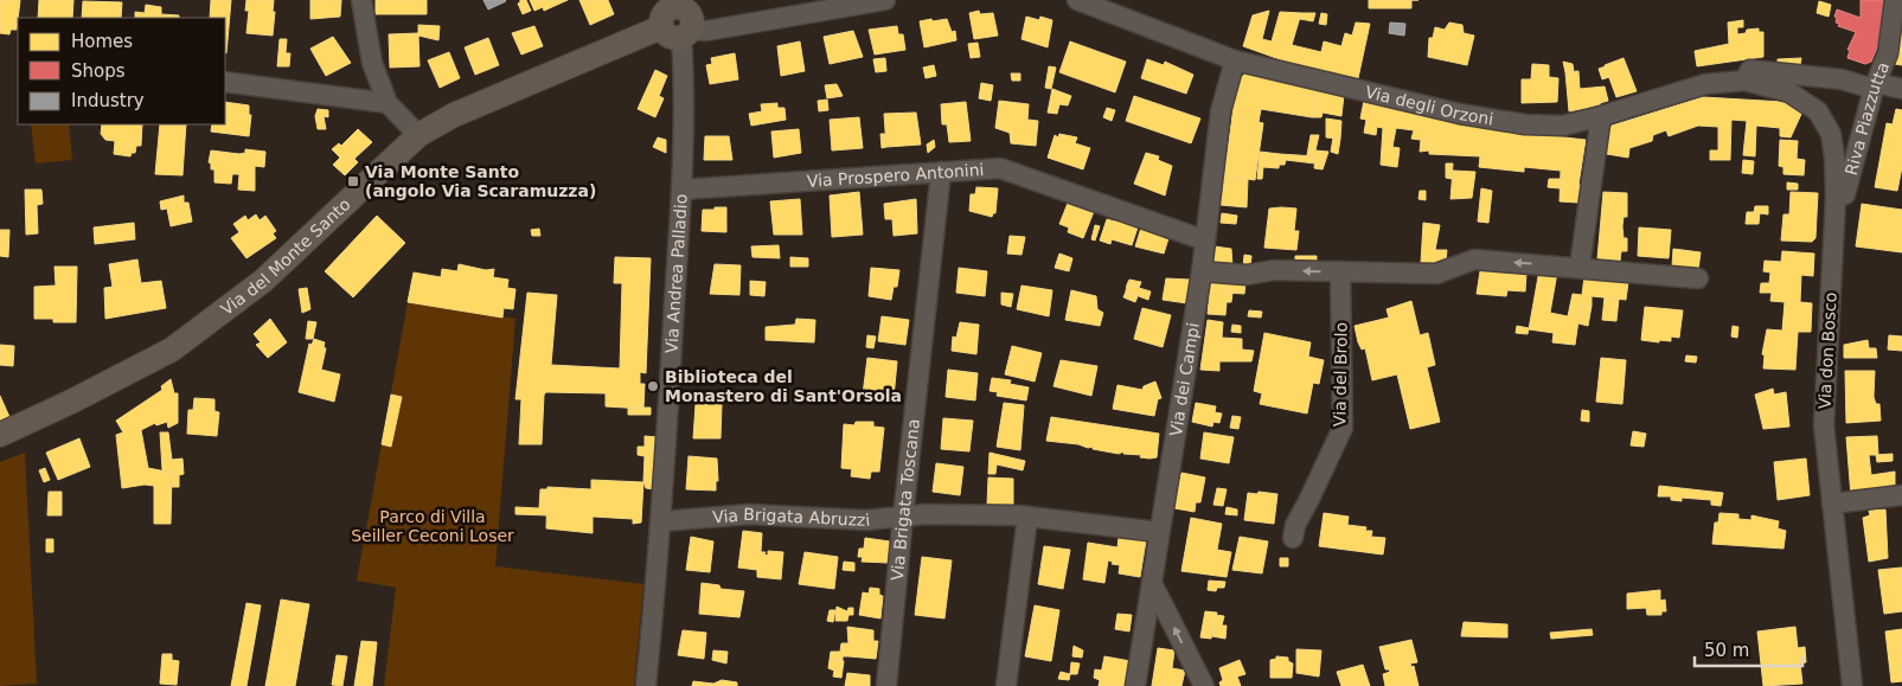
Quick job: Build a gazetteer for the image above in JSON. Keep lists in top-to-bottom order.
{
  "streets": {
    "main road": ["Via del Monte Santo"],
    "street": [
      "Via degli Orzoni",
      "Riva Piazzutta",
      "Via Prospero Antonini",
      "Via Andrea Palladio",
      "Via don Bosco",
      "Via del Brolo",
      "Via dei Campi",
      "Via Brigata Toscana",
      "Via Brigata Abruzzi"
    ]
  },
  "crossings": [
    ["Via degli Orzoni", "Riva Piazzutta"],
    ["Via degli Orzoni", "Via don Bosco"],
    ["Via degli Orzoni", "Via dei Campi"],
    ["Riva Piazzutta", "Via don Bosco"],
    ["Via Prospero Antonini", "Via Andrea Palladio"],
    ["Via Prospero Antonini", "Via dei Campi"],
    ["Via Prospero Antonini", "Via Brigata Toscana"],
    ["Via del Monte Santo", "Via Andrea Palladio"],
    ["Via Andrea Palladio", "Via Brigata Abruzzi"],
    ["Via dei Campi", "Via Brigata Abruzzi"],
    ["Via Brigata Toscana", "Via Brigata Abruzzi"]
  ],
  "parks": ["Parco di Villa Seiller Ceconi Loser"],
  "places": {
    "transit": ["Via Monte Santo (angolo Via Scaramuzza)"],
    "other": ["Biblioteca del Monastero di Sant'Orsola"]
  },
  "legend": ["Homes", "Shops", "Industry"],
  "scale_bar": "50 m"
}
